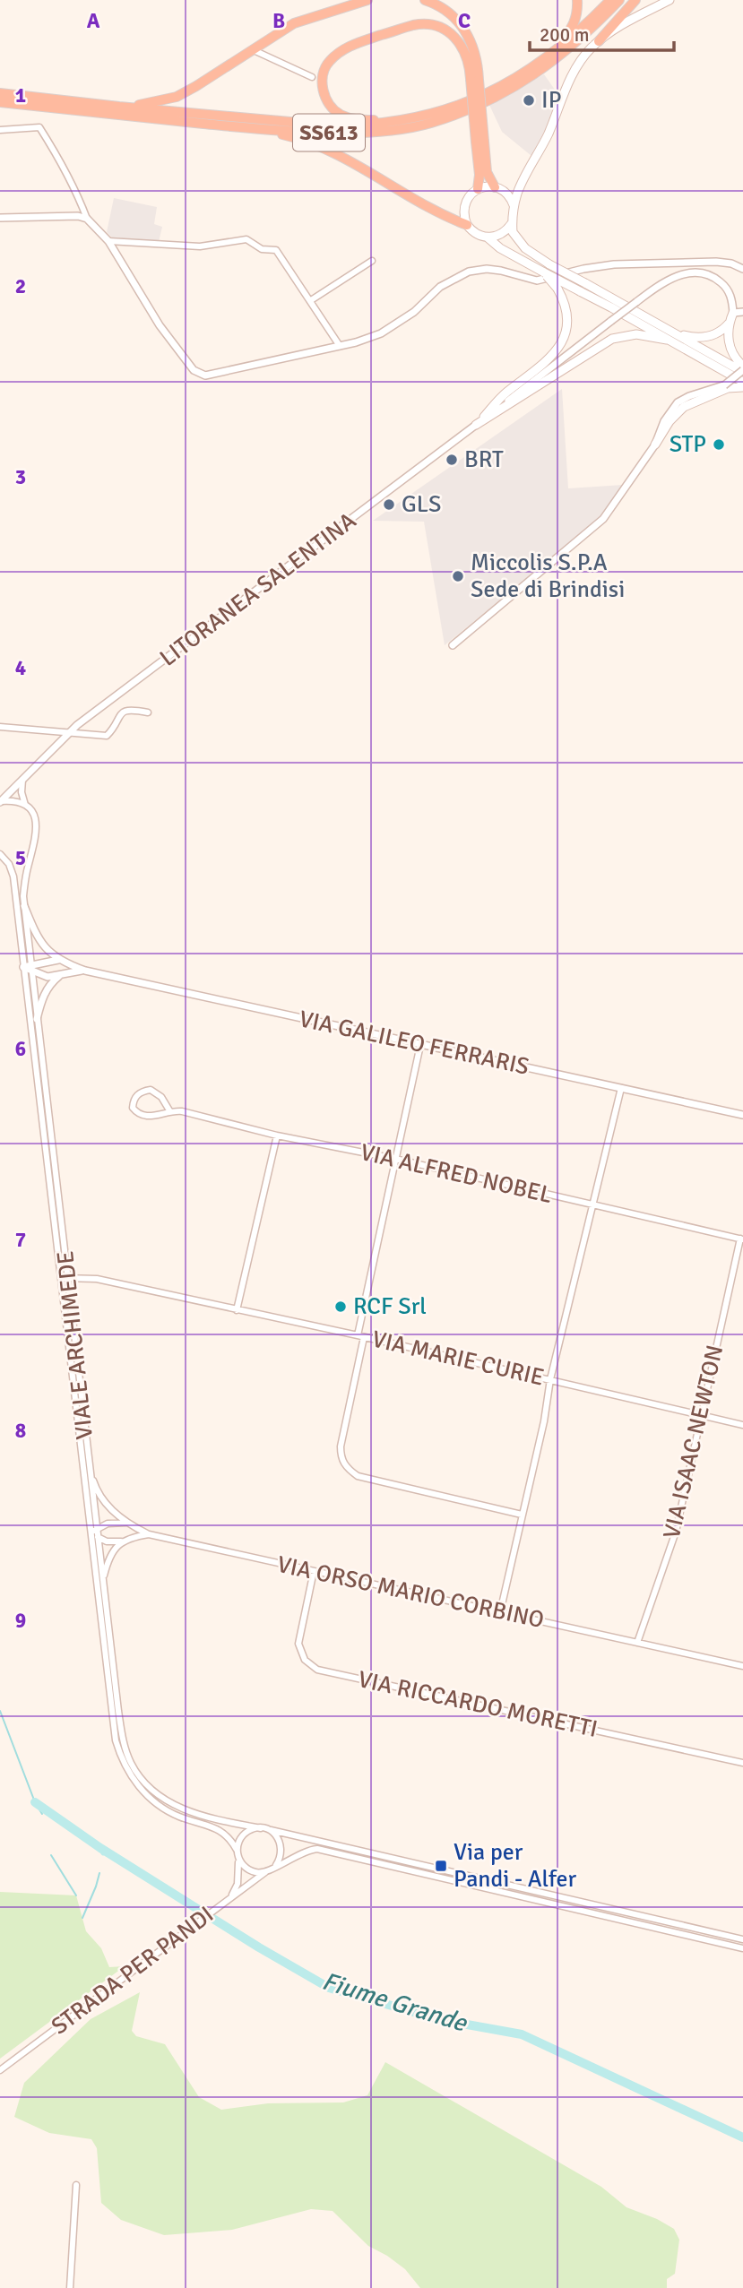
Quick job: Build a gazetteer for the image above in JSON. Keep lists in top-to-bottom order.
{
  "streets": {
    "highway": ["SS613"],
    "street": [
      "LITORANEA SALENTINA",
      "VIA GALILEO FERRARIS",
      "VIA ALFRED NOBEL",
      "VIALE ARCHIMEDE",
      "VIA MARIE CURIE",
      "VIA ISAAC NEWTON",
      "VIA ORSO MARIO CORBINO",
      "VIA RICCARDO MORETTI",
      "STRADA PER PANDI"
    ]
  },
  "crossings": [
    ["LITORANEA SALENTINA", "VIALE ARCHIMEDE"],
    ["VIA GALILEO FERRARIS", "VIALE ARCHIMEDE"],
    ["VIA ALFRED NOBEL", "VIA ISAAC NEWTON"],
    ["VIALE ARCHIMEDE", "VIA MARIE CURIE"],
    ["VIALE ARCHIMEDE", "STRADA PER PANDI"],
    ["VIA MARIE CURIE", "VIA ISAAC NEWTON"],
    ["VIA ISAAC NEWTON", "VIA ORSO MARIO CORBINO"],
    ["VIA ORSO MARIO CORBINO", "VIA RICCARDO MORETTI"]
  ],
  "water": ["Fiume Grande"],
  "places": {
    "other": [
      "IP",
      "STP",
      "BRT",
      "GLS",
      "Miccolis S.P.A Sede di Brindisi",
      "RCF Srl"
    ],
    "transit": ["Via per Pandi - Alfer"]
  },
  "scale_bar": "200 m",
  "grid": {
    "columns": ["A", "B", "C"],
    "rows": [
      "1",
      "2",
      "3",
      "4",
      "5",
      "6",
      "7",
      "8",
      "9"
    ]
  }
}
